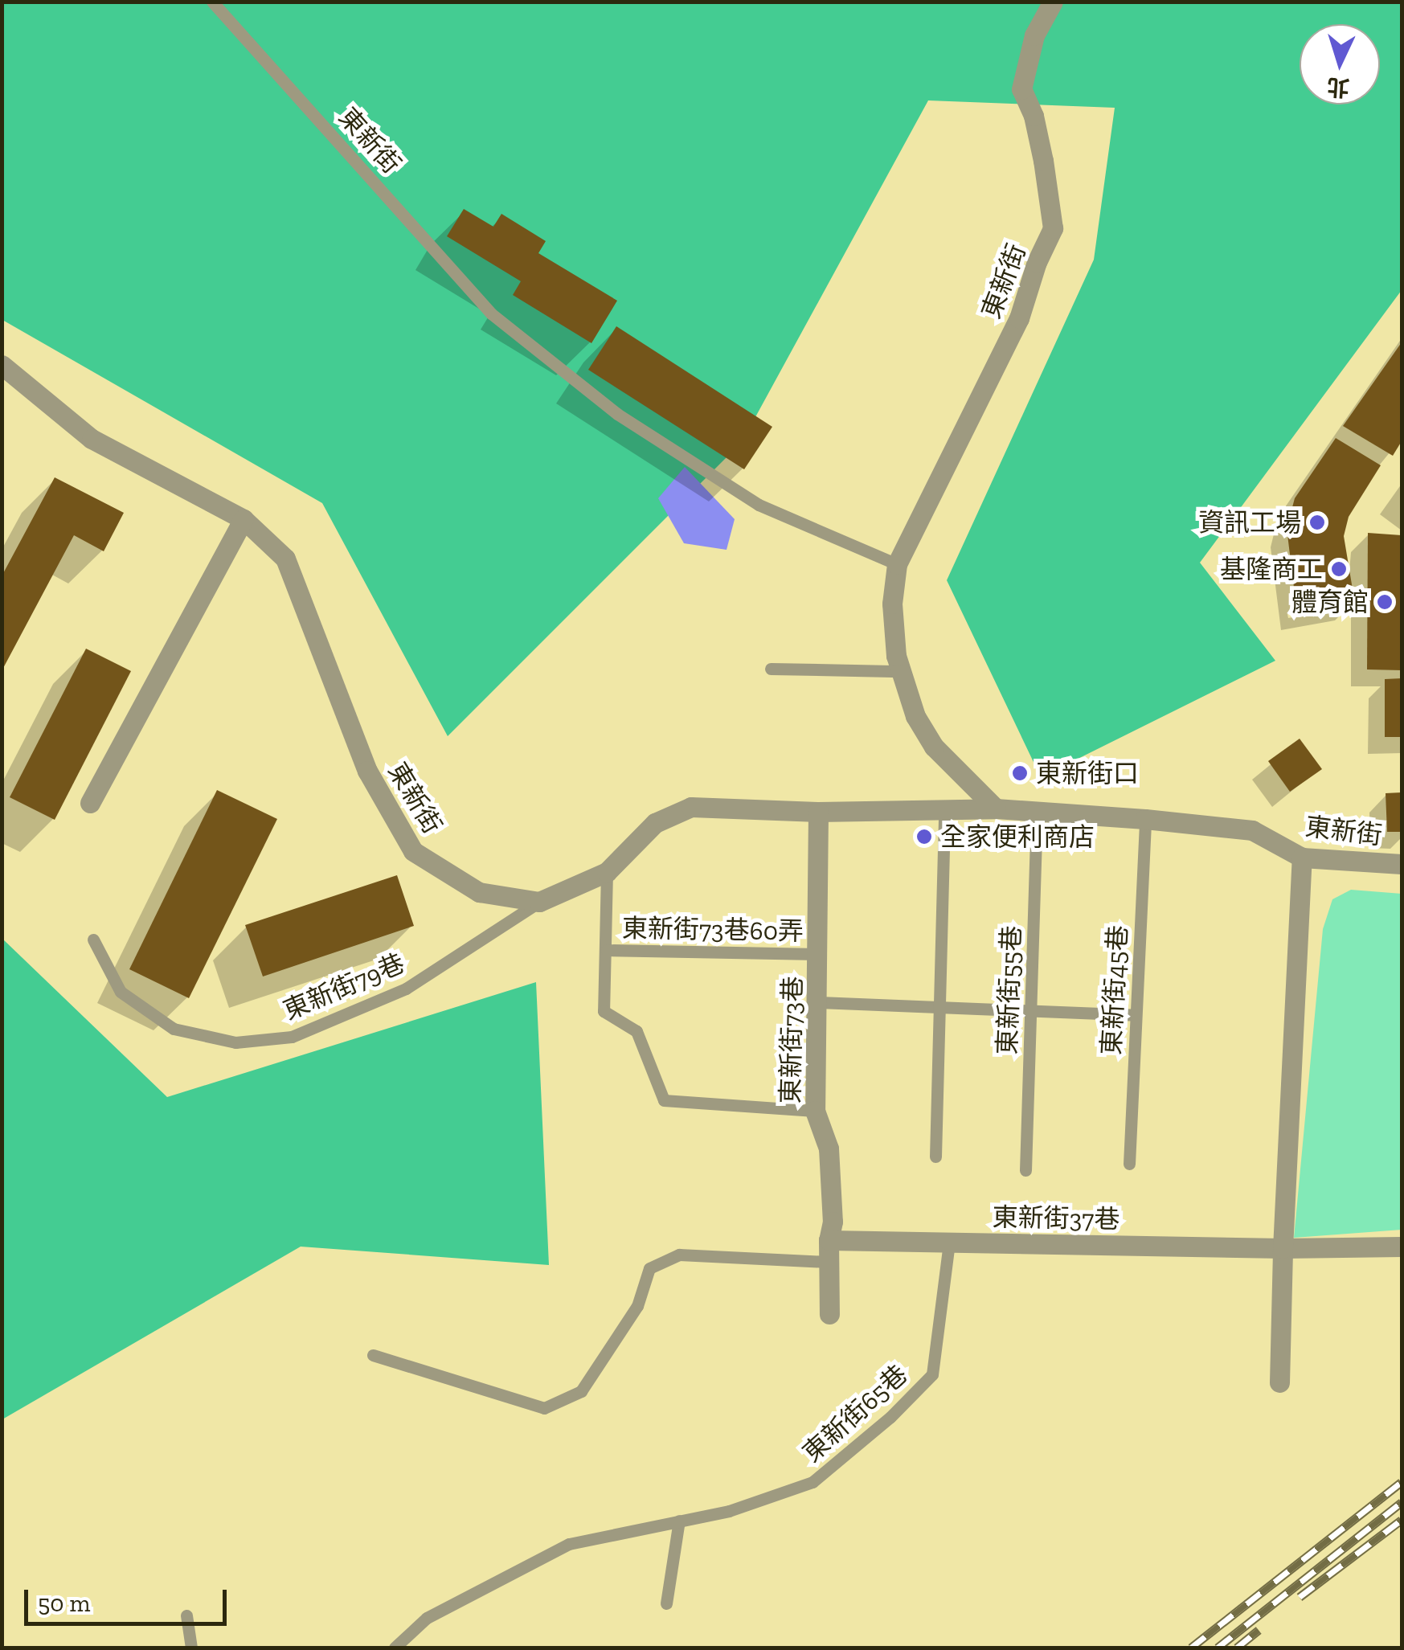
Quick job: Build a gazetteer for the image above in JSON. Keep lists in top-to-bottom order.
{
  "streets": {
    "street": ["東新街", "東新街73巷", "東新街37巷"],
    "lane": [
      "東新街73巷60弄",
      "東新街79巷",
      "東新街55巷",
      "東新街45巷",
      "東新街65巷"
    ]
  },
  "crossings": [
    ["東新街", "東新街79巷"],
    ["東新街", "東新街55巷"],
    ["東新街", "東新街45巷"],
    ["東新街", "東新街73巷"],
    ["東新街73巷60弄", "東新街73巷"],
    ["東新街73巷", "東新街37巷"],
    ["東新街37巷", "東新街65巷"]
  ],
  "places": [
    "資訊工場",
    "基隆商工",
    "體育館",
    "東新街口",
    "全家便利商店"
  ],
  "scale_bar": "50 m",
  "north": "bottom"
}
